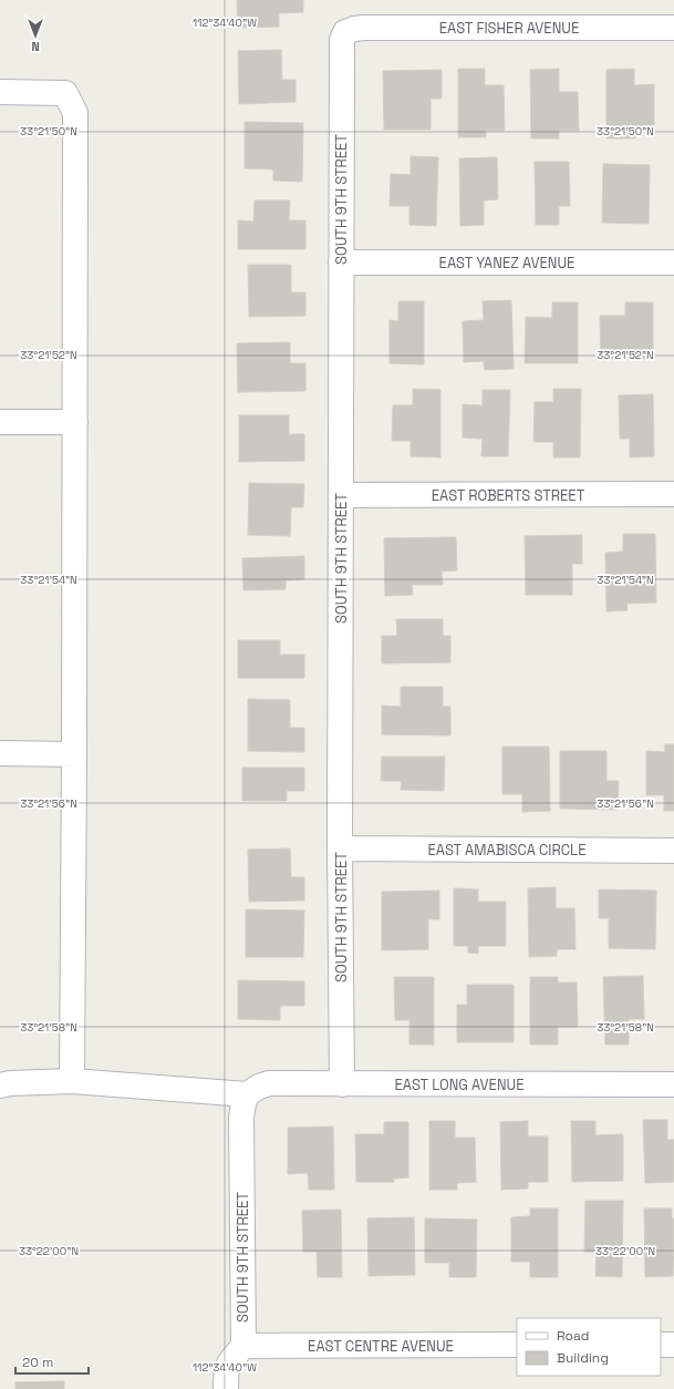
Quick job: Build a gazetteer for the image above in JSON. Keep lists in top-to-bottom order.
{
  "streets": {
    "street": [
      "EAST FISHER AVENUE",
      "SOUTH 9TH STREET",
      "EAST YANEZ AVENUE",
      "EAST ROBERTS STREET",
      "EAST AMABISCA CIRCLE",
      "EAST LONG AVENUE",
      "EAST CENTRE AVENUE"
    ]
  },
  "crossings": [
    ["EAST FISHER AVENUE", "SOUTH 9TH STREET"],
    ["SOUTH 9TH STREET", "EAST YANEZ AVENUE"],
    ["SOUTH 9TH STREET", "EAST ROBERTS STREET"],
    ["SOUTH 9TH STREET", "EAST AMABISCA CIRCLE"],
    ["SOUTH 9TH STREET", "EAST LONG AVENUE"],
    ["SOUTH 9TH STREET", "EAST CENTRE AVENUE"]
  ],
  "legend": ["Road", "Building"],
  "scale_bar": "20 m",
  "north": "bottom",
  "coordinates": [
    "112°34'40\"W",
    "33°21'50\"N",
    "33°21'52\"N",
    "33°21'54\"N",
    "33°21'56\"N",
    "33°21'58\"N",
    "33°22'00\"N"
  ]
}
